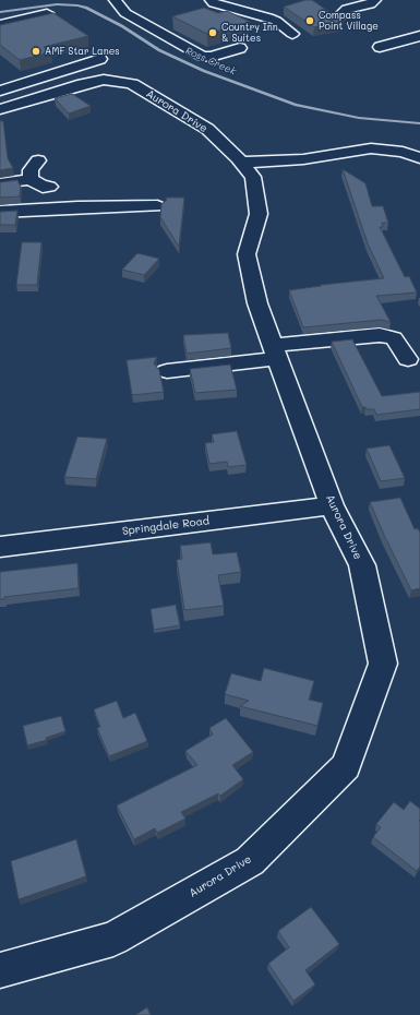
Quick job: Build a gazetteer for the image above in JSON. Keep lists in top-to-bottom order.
{
  "streets": {
    "street": ["Aurora Drive", "Springdale Road"]
  },
  "crossings": [
    ["Aurora Drive", "Springdale Road"]
  ],
  "water": ["Ross Creek"],
  "places": ["Compass Point Village", "Country Inn & Suites", "AMF Star Lanes"]
}
